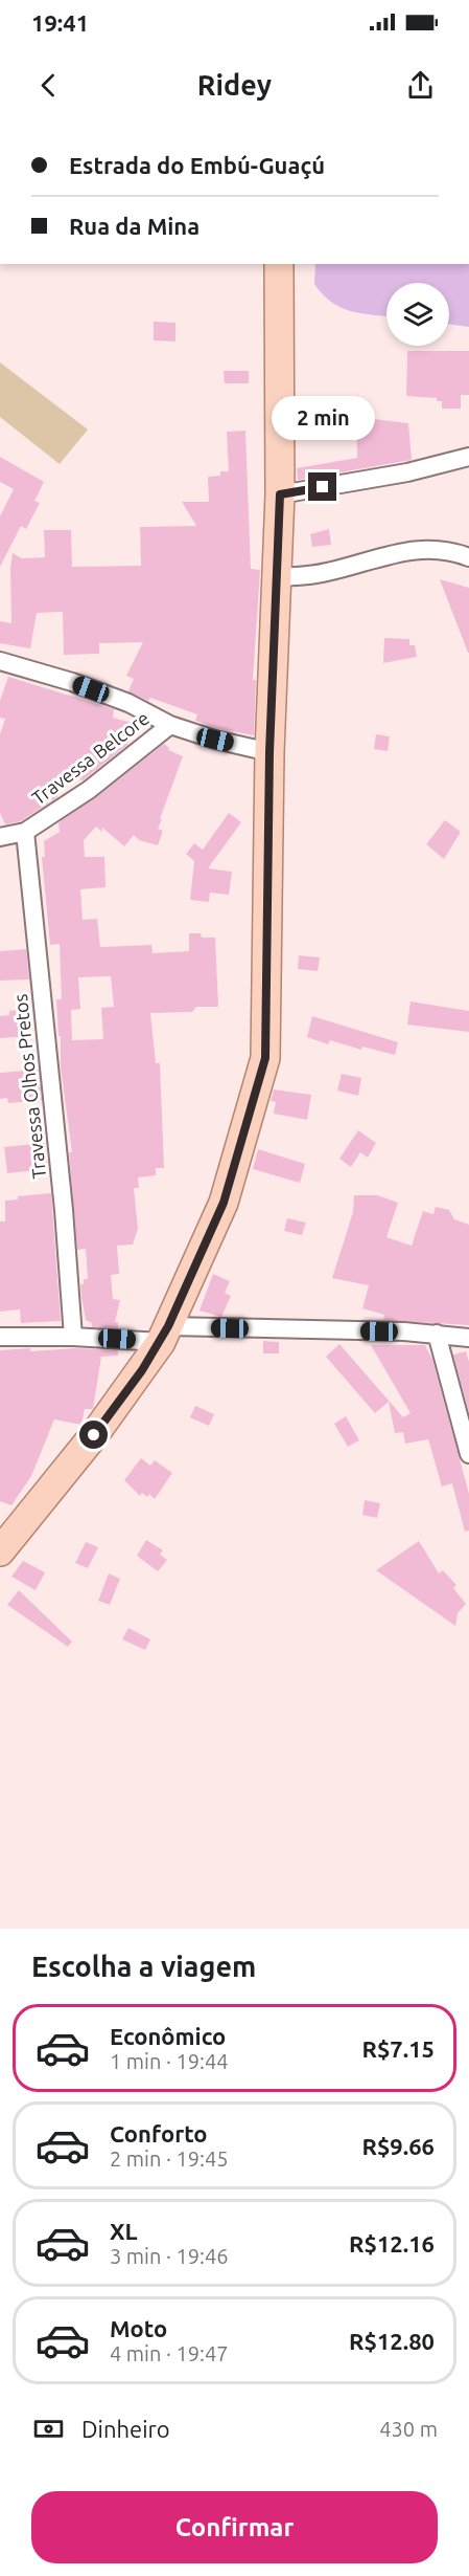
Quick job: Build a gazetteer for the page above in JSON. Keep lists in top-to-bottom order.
{
  "streets": {
    "street": ["Travessa Belcore", "Travessa Olhos Pretos"]
  },
  "crossings": [
    ["Travessa Belcore", "Travessa Olhos Pretos"]
  ],
  "page": {
    "status": "19:41",
    "header": "Ridey",
    "banner": ["Estrada do Embú-Guaçú", "Rua da Mina"],
    "bubble": "2 min",
    "heading": "Escolha a viagem",
    "list": [
      {
        "name": "Econômico",
        "note": "1 min · 19:44",
        "value": "R$7.15"
      },
      {
        "name": "Conforto",
        "note": "2 min · 19:45",
        "value": "R$9.66"
      },
      {
        "name": "XL",
        "note": "3 min · 19:46",
        "value": "R$12.16"
      },
      {
        "name": "Moto",
        "note": "4 min · 19:47",
        "value": "R$12.80"
      }
    ],
    "pay": ["Dinheiro", "430 m"],
    "buttons": "Confirmar"
  }
}
